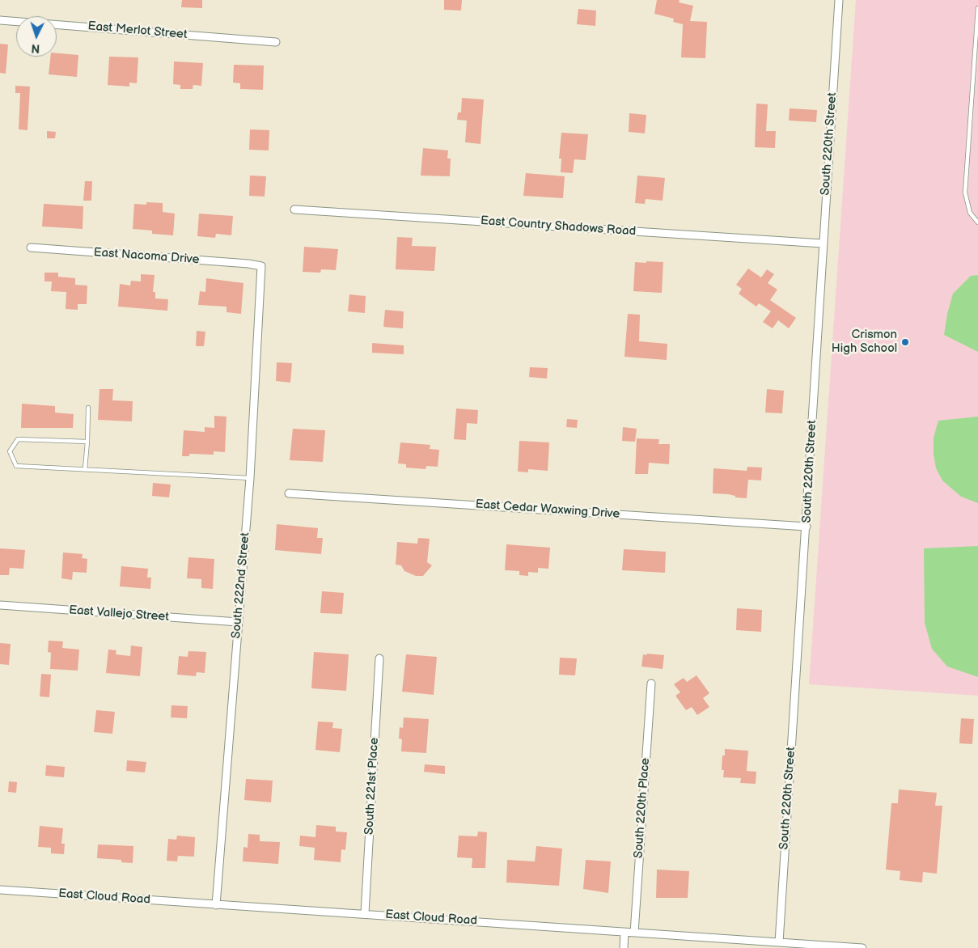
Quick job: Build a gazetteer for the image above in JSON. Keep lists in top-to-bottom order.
{
  "streets": {
    "street": [
      "East Merlot Street",
      "South 220th Street",
      "East Country Shadows Road",
      "East Nacoma Drive",
      "East Cedar Waxwing Drive",
      "South 222nd Street",
      "East Vallejo Street",
      "South 221st Place",
      "South 220th Place",
      "East Cloud Road"
    ]
  },
  "crossings": [
    ["South 220th Street", "East Country Shadows Road"],
    ["South 220th Street", "East Cedar Waxwing Drive"],
    ["South 220th Street", "East Cloud Road"],
    ["East Nacoma Drive", "South 222nd Street"],
    ["South 222nd Street", "East Vallejo Street"],
    ["South 222nd Street", "East Cloud Road"],
    ["South 221st Place", "East Cloud Road"],
    ["South 220th Place", "East Cloud Road"]
  ],
  "places": ["Crismon High School"],
  "north": "bottom"
}
